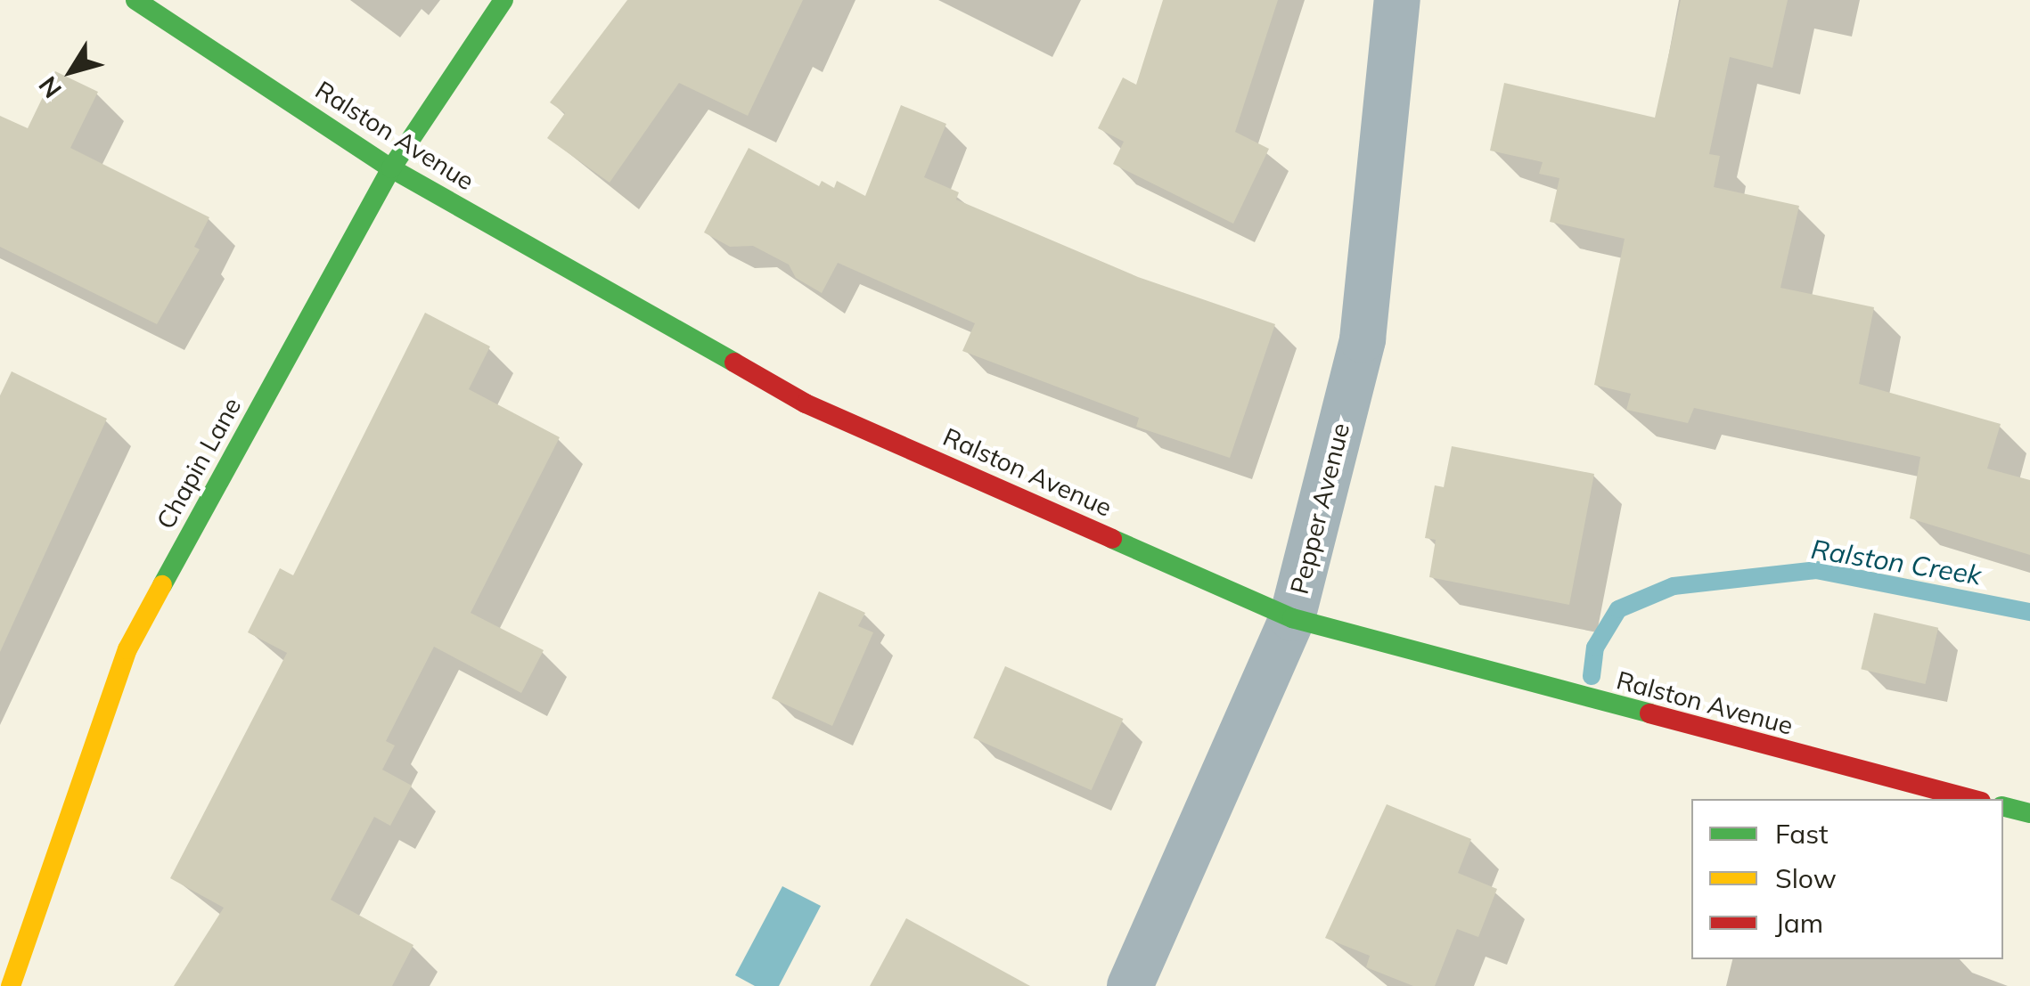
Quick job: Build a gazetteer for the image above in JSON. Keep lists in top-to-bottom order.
{
  "streets": {
    "street": ["Ralston Avenue", "Chapin Lane", "Pepper Avenue"]
  },
  "crossings": [
    ["Ralston Avenue", "Chapin Lane"],
    ["Ralston Avenue", "Pepper Avenue"]
  ],
  "water": ["Ralston Creek"],
  "legend": ["Fast", "Slow", "Jam"],
  "north": "bottom left"
}
